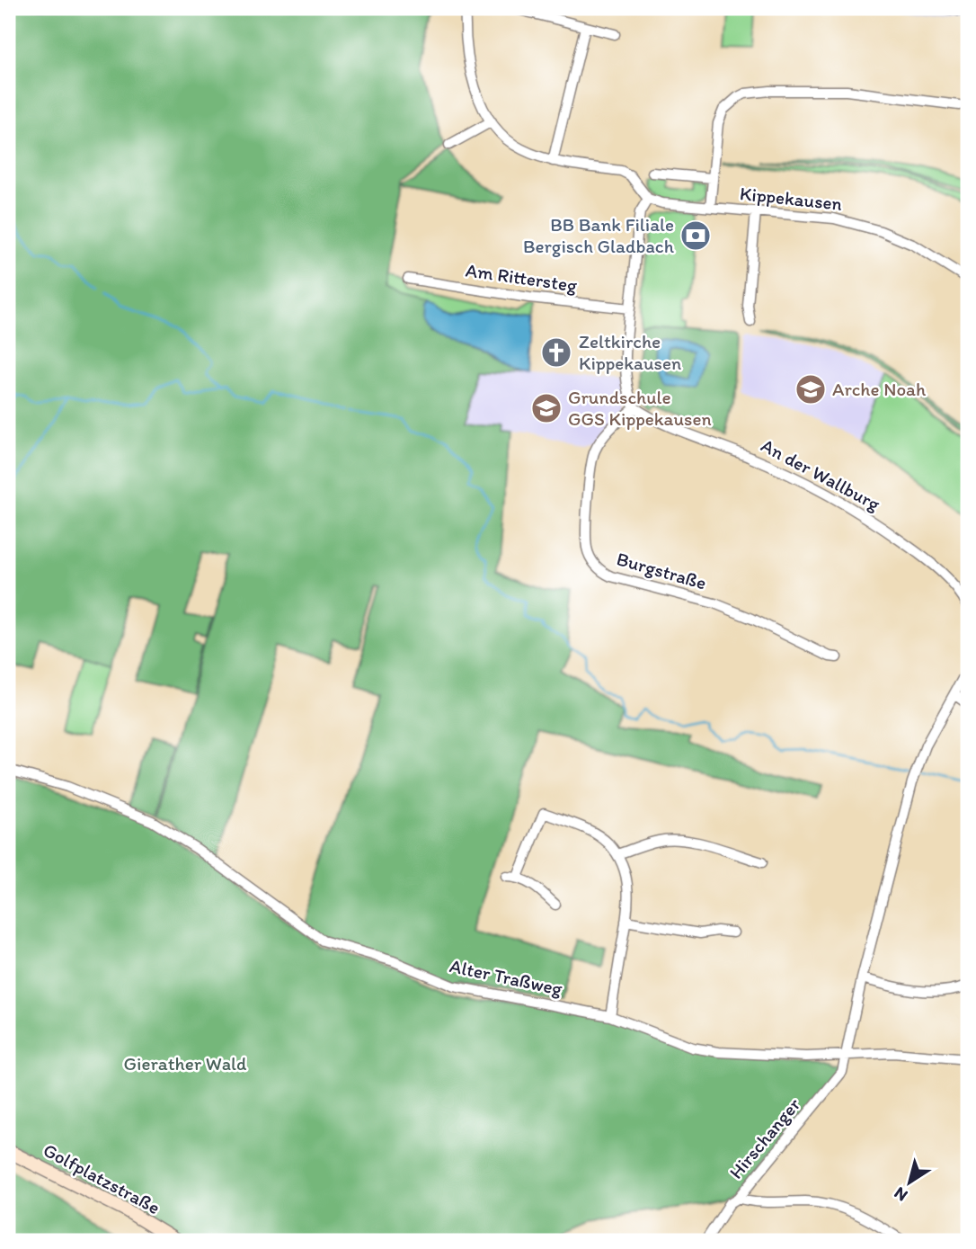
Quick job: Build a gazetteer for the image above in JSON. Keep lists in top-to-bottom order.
{
  "streets": {
    "street": [
      "Kippekausen",
      "Am Rittersteg",
      "An der Wallburg",
      "Burgstraße",
      "Alter Traßweg",
      "Hirschanger",
      "Golfplatzstraße"
    ]
  },
  "crossings": [
    ["An der Wallburg", "Burgstraße"],
    ["Alter Traßweg", "Hirschanger"]
  ],
  "parks": ["Gierather Wald"],
  "places": {
    "bank": ["BB Bank Filiale Bergisch Gladbach"],
    "church": ["Zeltkirche Kippekausen"],
    "school or university": ["Arche Noah", "Grundschule GGS Kippekausen"]
  },
  "north": "bottom left"
}
